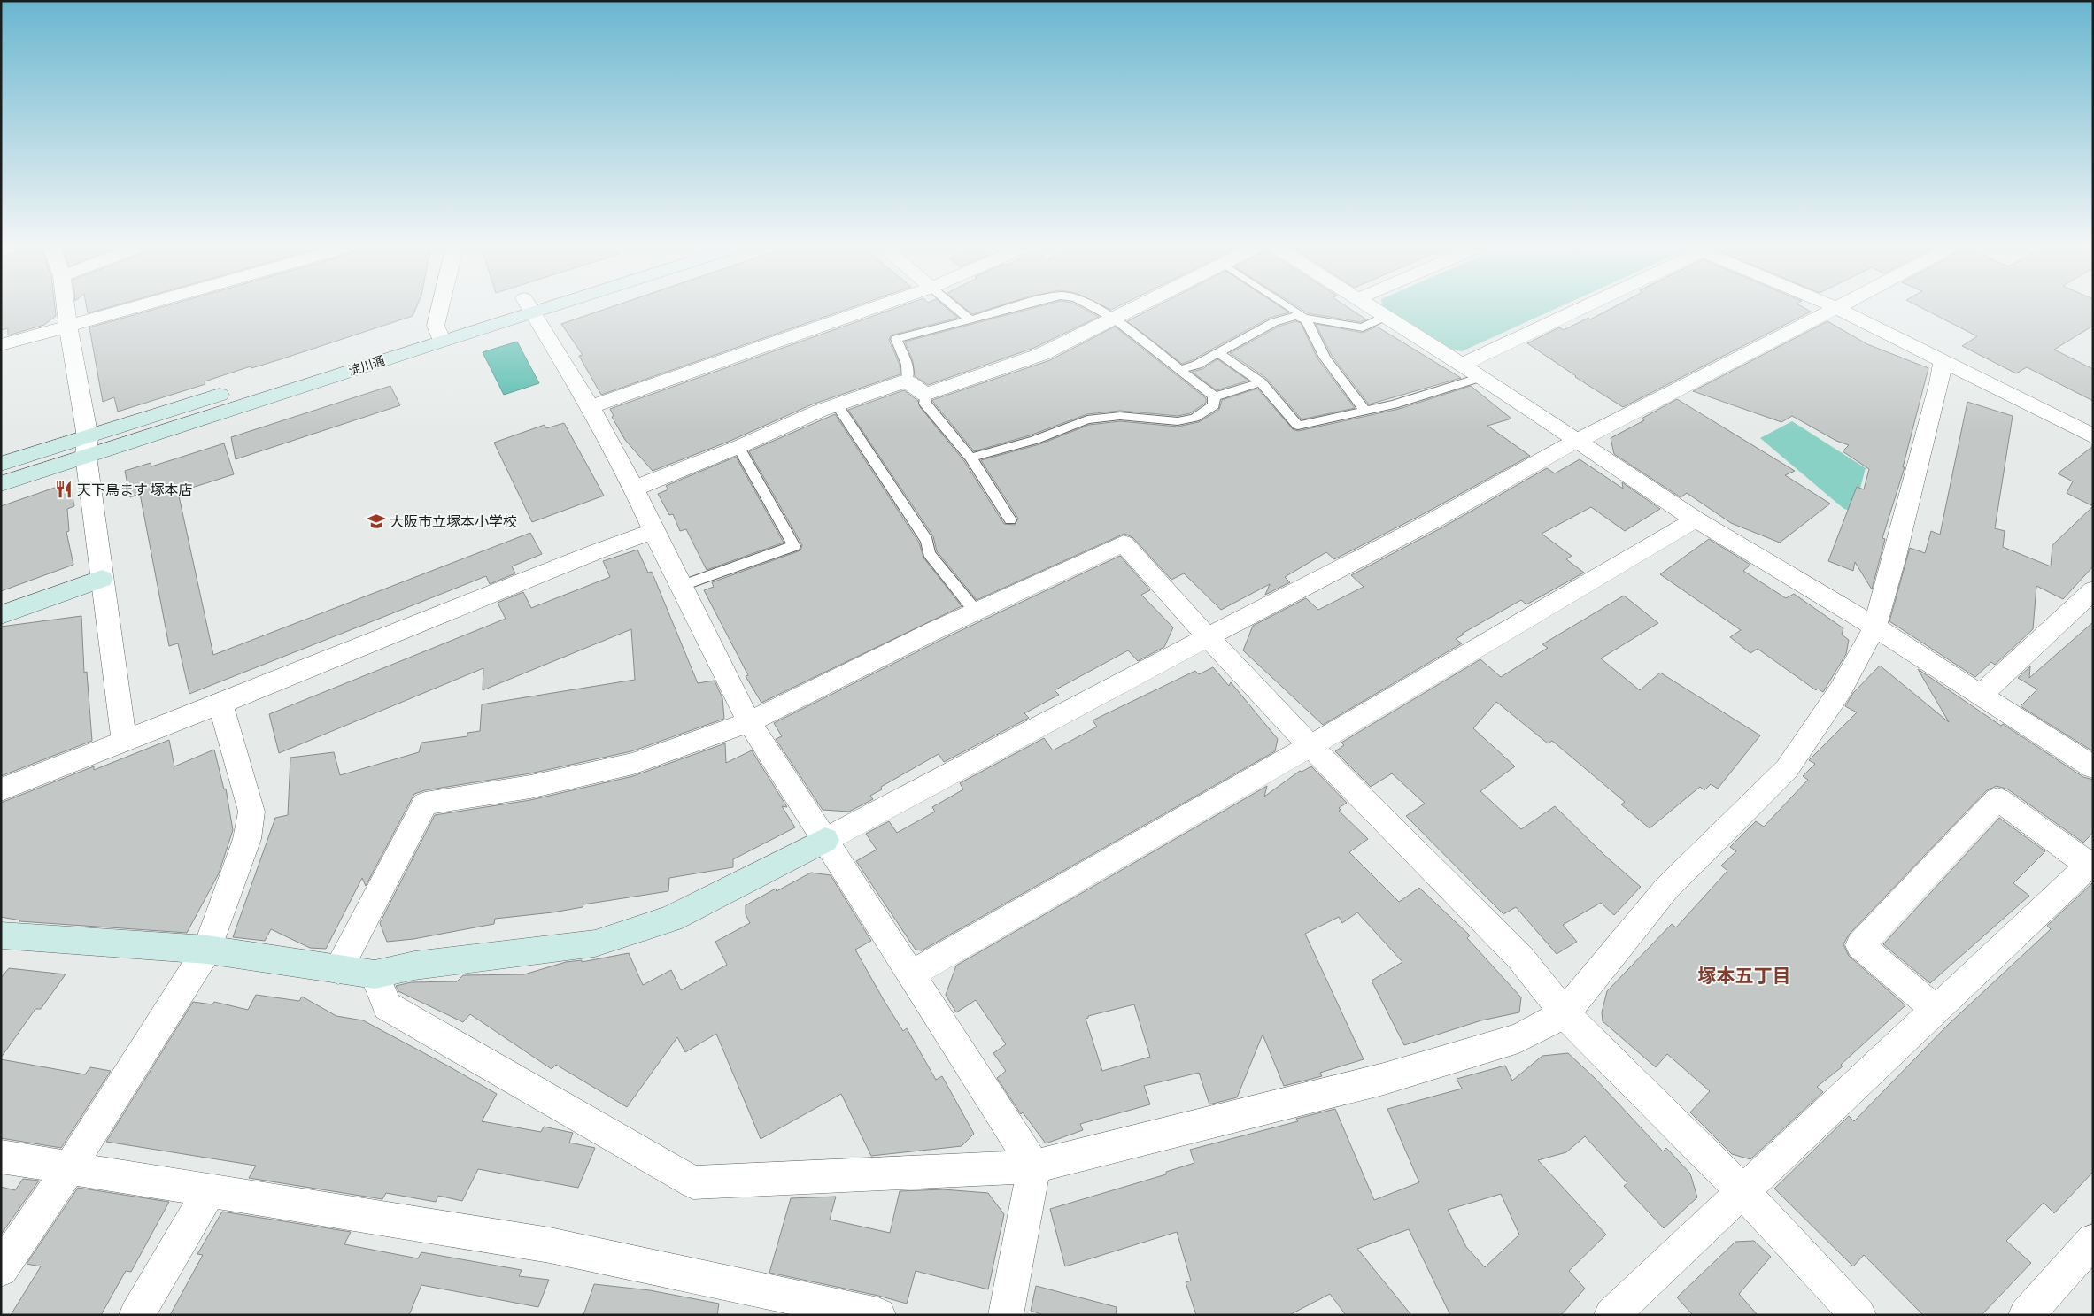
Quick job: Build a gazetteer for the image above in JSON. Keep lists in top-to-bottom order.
{
  "streets": {
    "street": ["淀川通"]
  },
  "districts": ["塚本五丁目"],
  "places": {
    "restaurant": ["天下鳥ます 塚本店"],
    "school or university": ["大阪市立塚本小学校"]
  }
}
